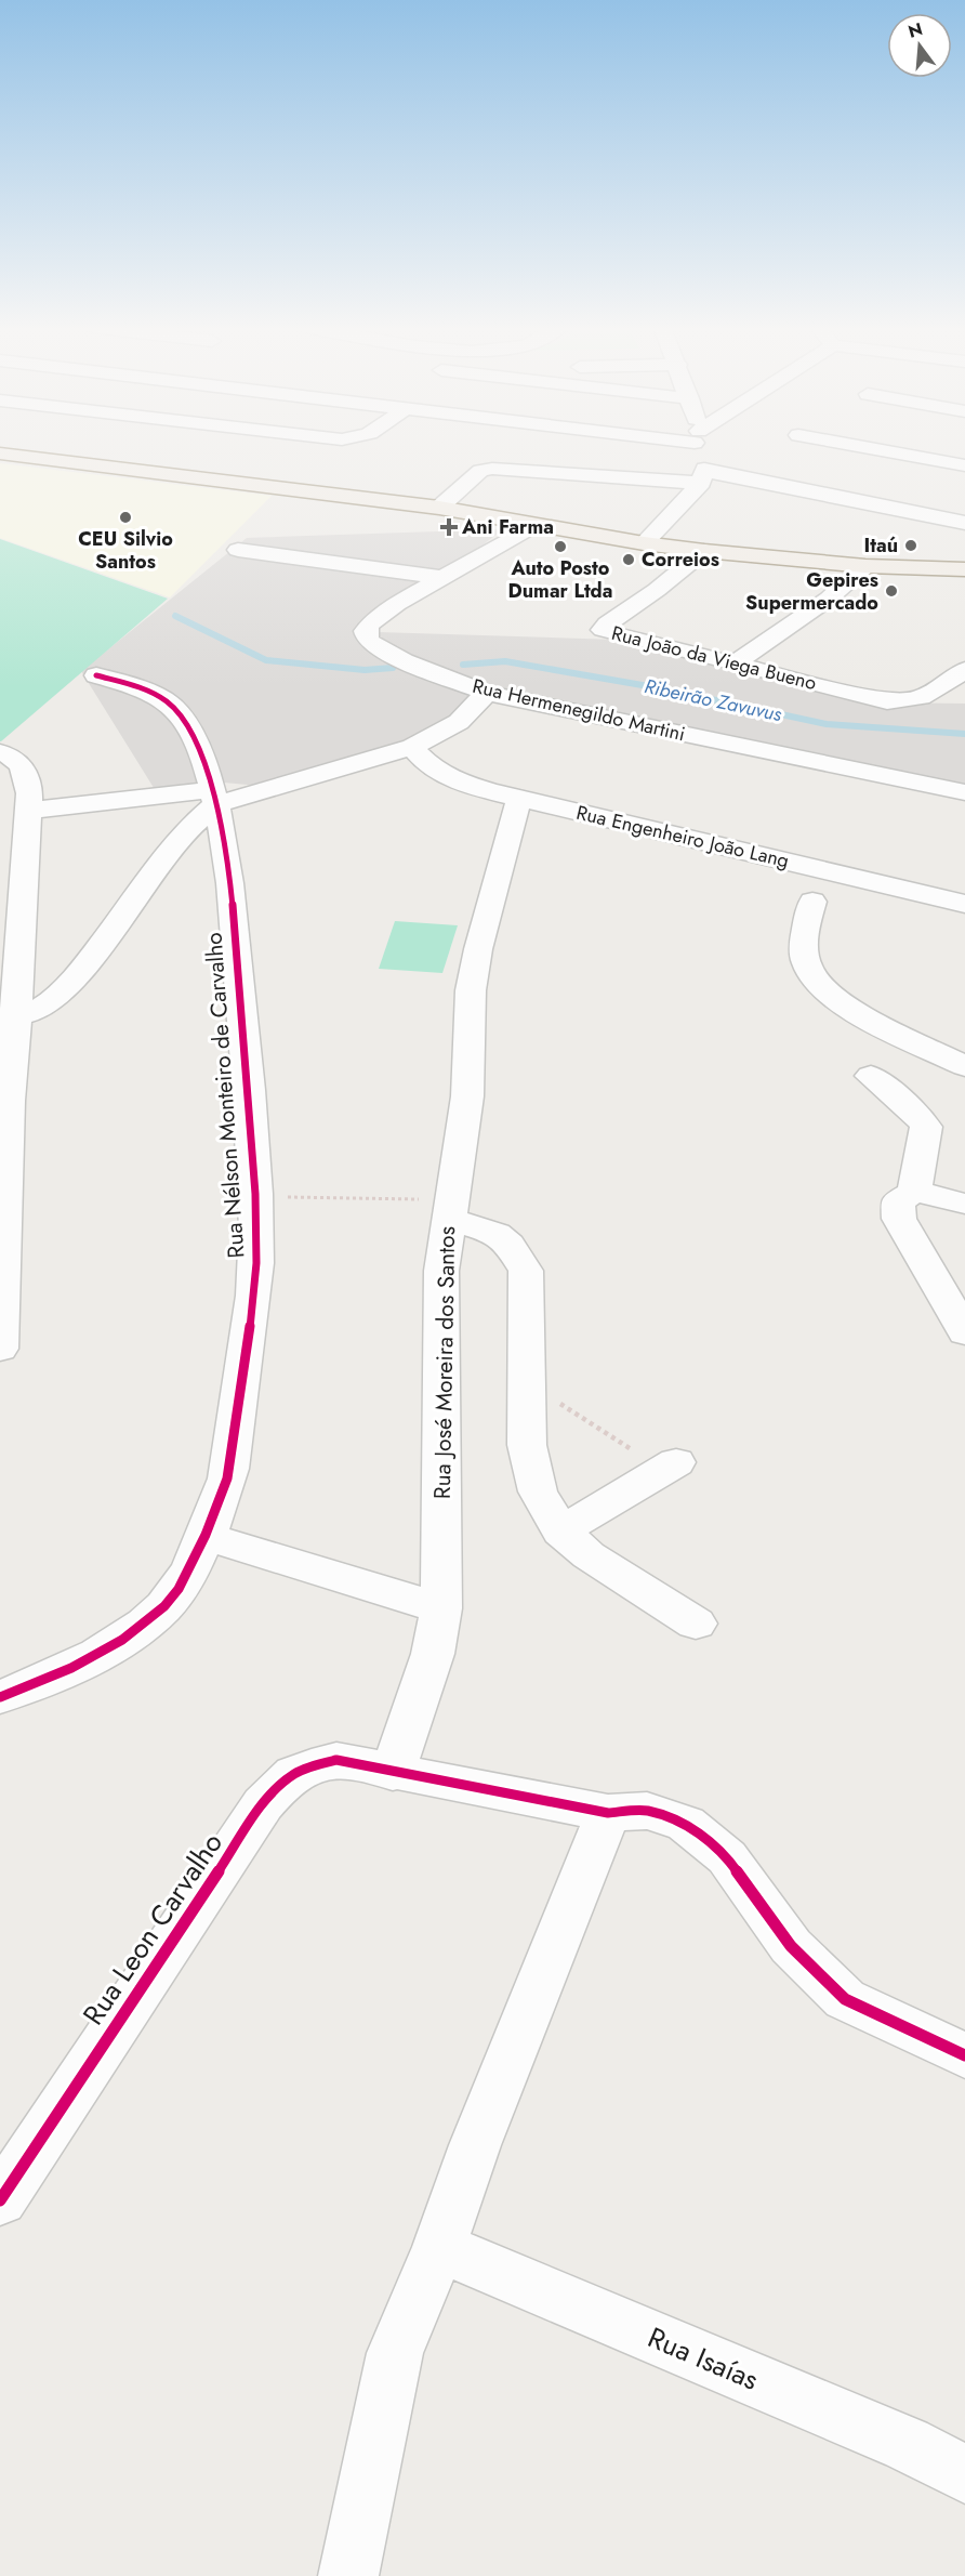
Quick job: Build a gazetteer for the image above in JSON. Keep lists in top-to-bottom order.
{
  "streets": {
    "street": [
      "Rua João da Viega Bueno",
      "Rua Hermenegildo Martini",
      "Rua Engenheiro João Lang",
      "Rua Nélson Monteiro de Carvalho",
      "Rua José Moreira dos Santos",
      "Rua Leon Carvalho",
      "Rua Isaías"
    ]
  },
  "crossings": [
    ["Rua Engenheiro João Lang", "Rua José Moreira dos Santos"],
    ["Rua José Moreira dos Santos", "Rua Leon Carvalho"]
  ],
  "water": ["Ribeirão Zavuvus"],
  "places": {
    "other": [
      "CEU Silvio Santos",
      "Itaú",
      "Auto Posto Dumar Ltda",
      "Correios",
      "Gepires Supermercado"
    ],
    "health": ["Ani Farma"]
  },
  "north": "top"
}
